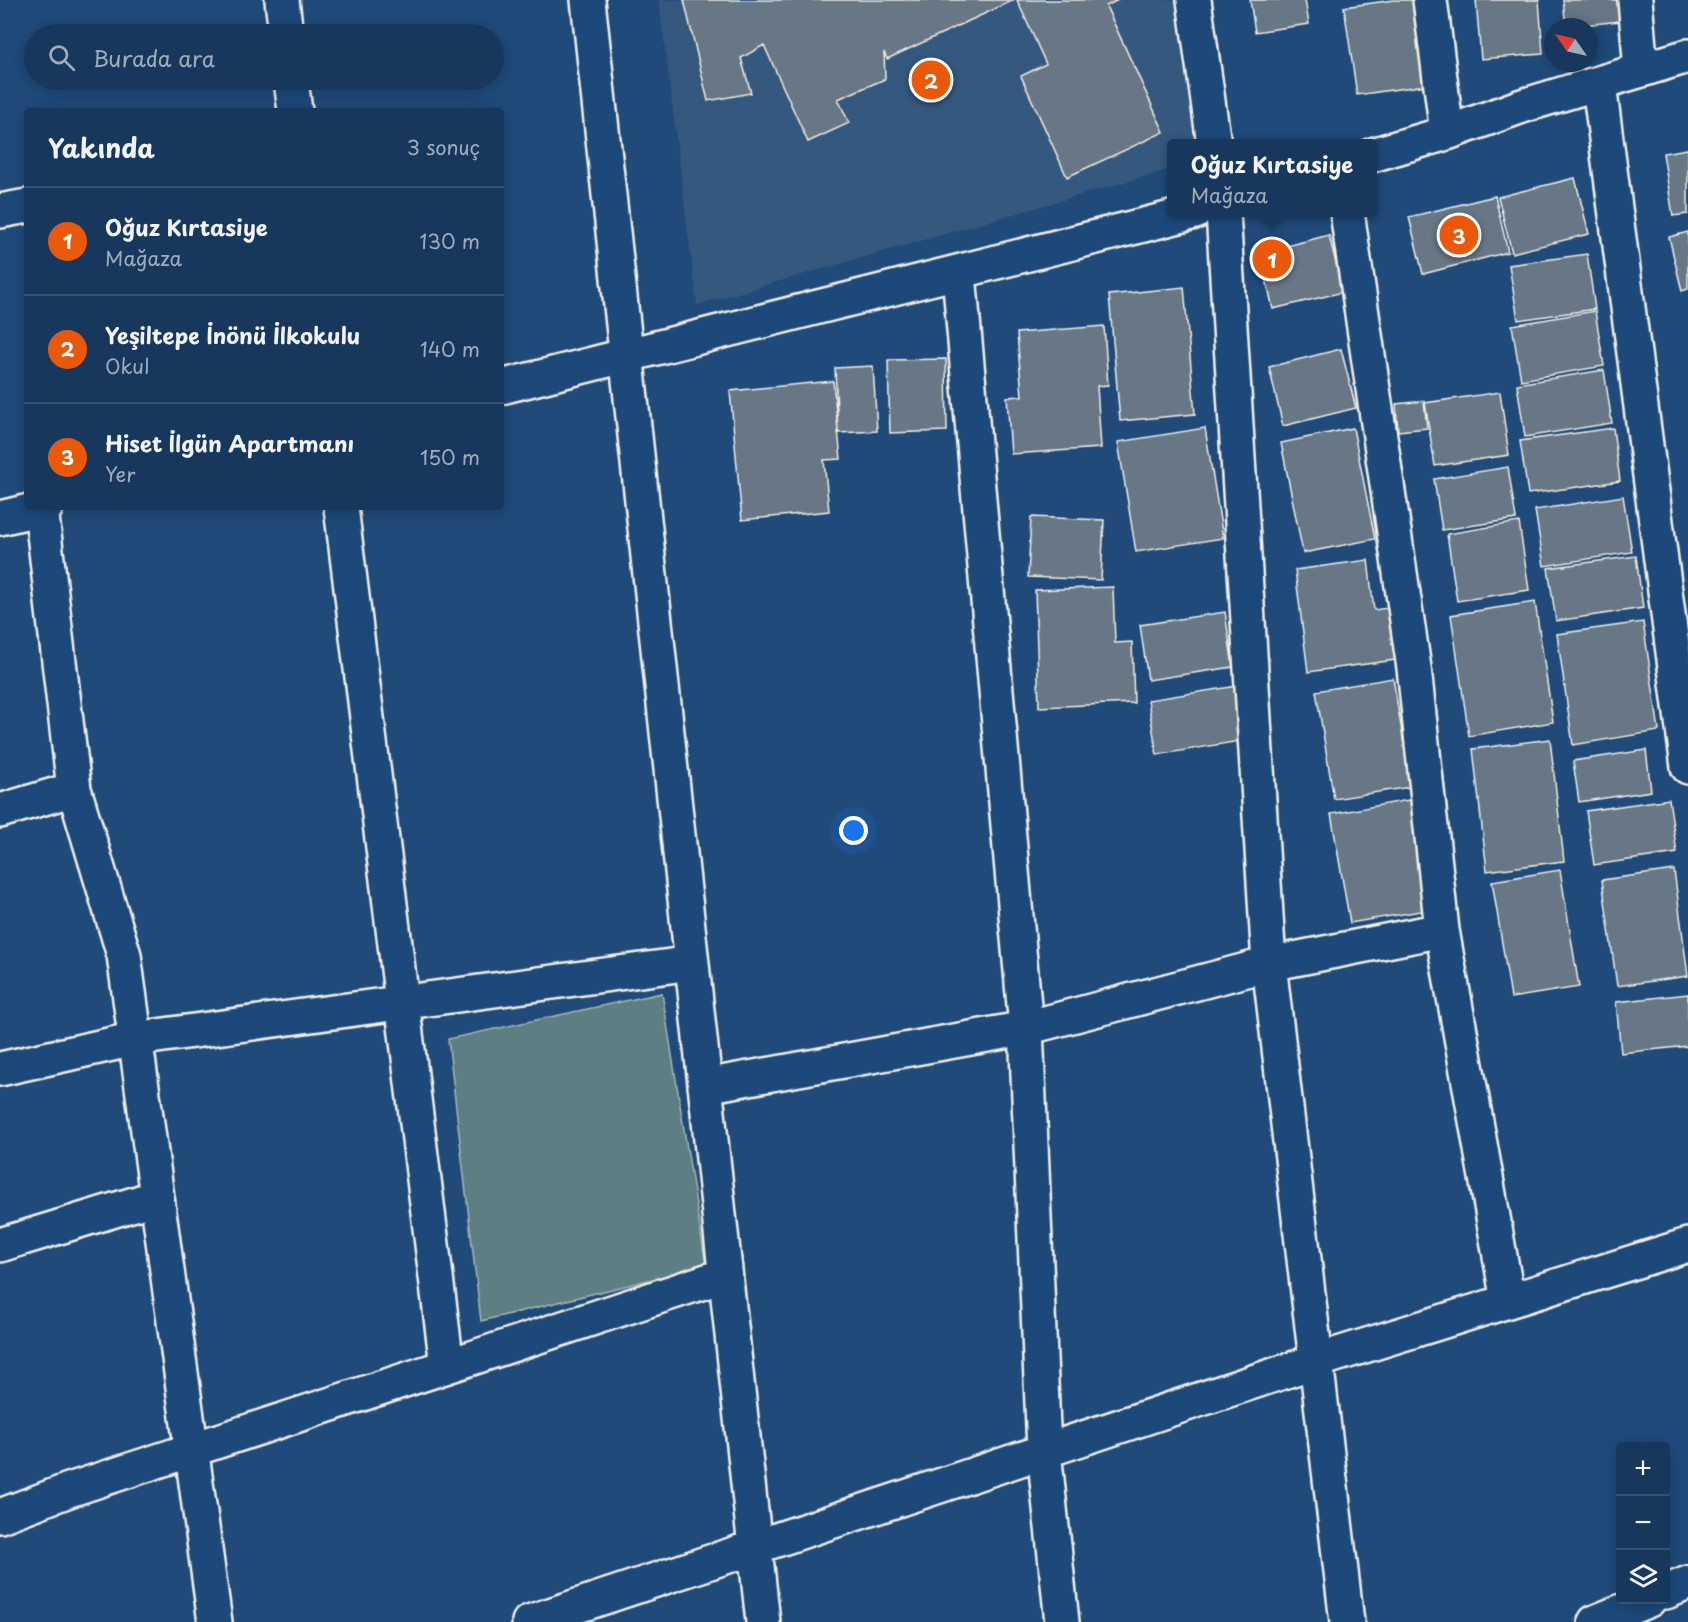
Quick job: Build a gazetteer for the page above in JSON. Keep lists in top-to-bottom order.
{
  "north": "top left",
  "page": {
    "search": "Burada ara",
    "pins": ["2", "3", "1"],
    "heading": ["Yakında", "3 sonuç"],
    "popup": ["Oğuz Kırtasiye", "Mağaza"],
    "list": [
      {
        "mark": "1",
        "name": "Oğuz Kırtasiye",
        "note": "Mağaza",
        "value": "130 m"
      },
      {
        "mark": "2",
        "name": "Yeşiltepe İnönü İlkokulu",
        "note": "Okul",
        "value": "140 m"
      },
      {
        "mark": "3",
        "name": "Hiset İlgün Apartmanı",
        "note": "Yer",
        "value": "150 m"
      }
    ],
    "map_buttons": ["+", "−"]
  }
}
